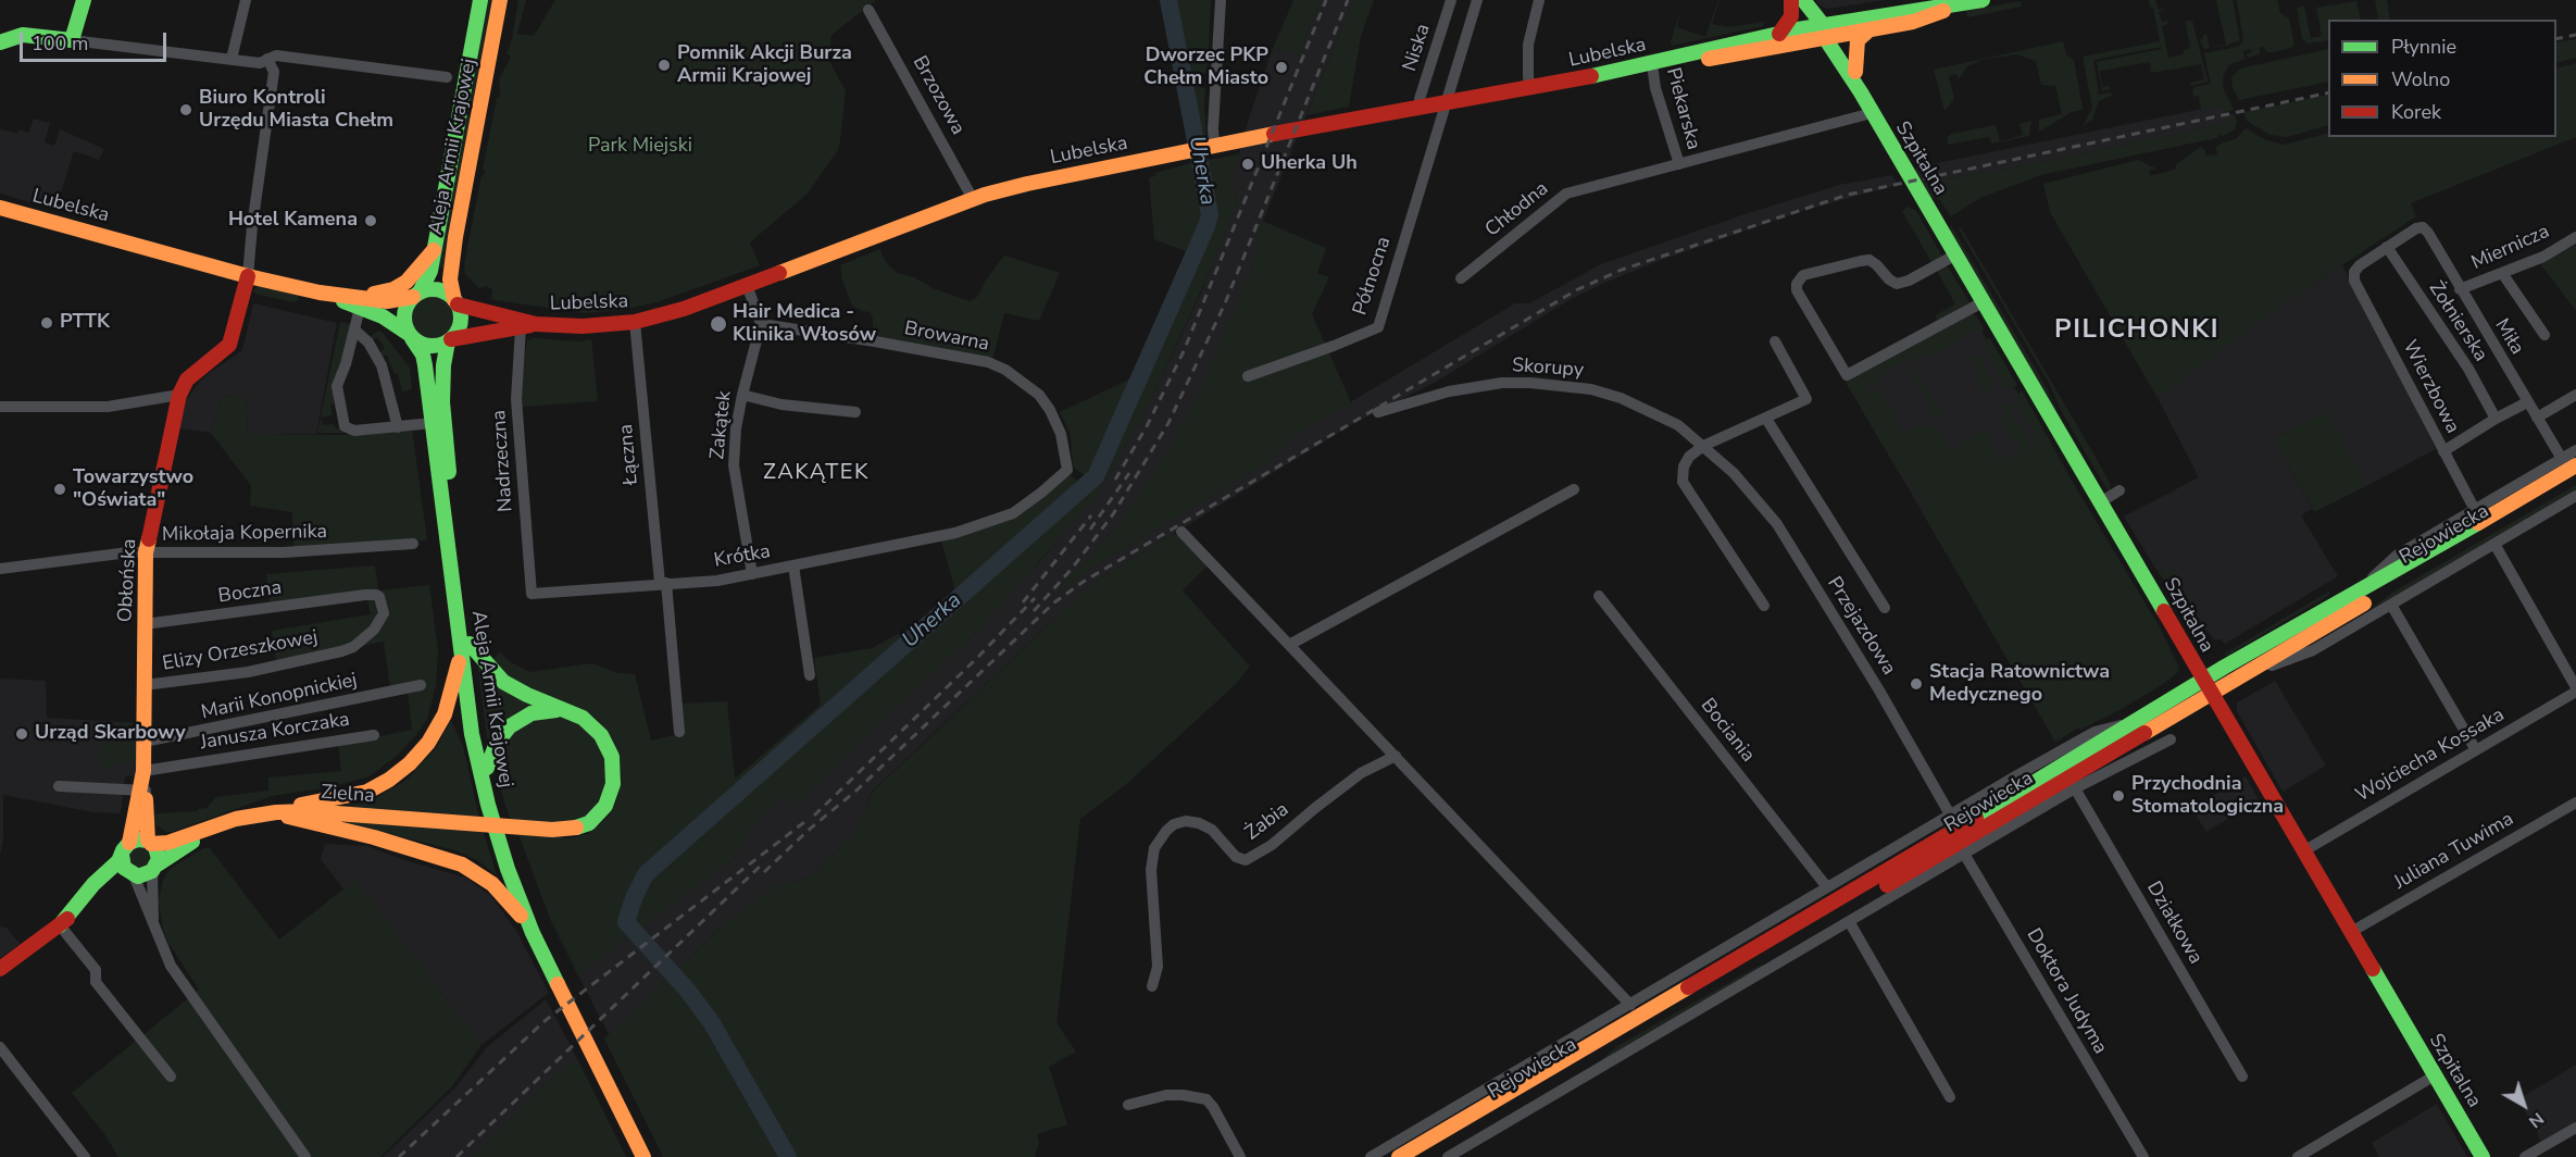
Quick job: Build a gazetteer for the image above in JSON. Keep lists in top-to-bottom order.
{
  "streets": {
    "main road": [
      "Lubelska",
      "Aleja Armii Krajowej",
      "Szpitalna",
      "Rejowiecka",
      "Obłońska",
      "Zielna"
    ],
    "street": [
      "Niska",
      "Brzozowa",
      "Piekarska",
      "Chłodna",
      "Miernicza",
      "Północna",
      "Żołnierska",
      "Browarna",
      "Miła",
      "Skorupy",
      "Wierzbowa",
      "Zakątek",
      "Łączna",
      "Nadrzeczna",
      "Mikołaja Kopernika",
      "Krótka",
      "Boczna",
      "Przejazdowa",
      "Elizy Orzeszkowej",
      "Marii Konopnickiej",
      "Bociania",
      "Janusza Korczaka",
      "Wojciecha Kossaka",
      "Żabia",
      "Juliana Tuwima",
      "Działkowa",
      "Doktora Judyma"
    ]
  },
  "crossings": [
    ["Niska", "Lubelska"],
    ["Lubelska", "Brzozowa"],
    ["Lubelska", "Piekarska"],
    ["Lubelska", "Aleja Armii Krajowej"],
    ["Lubelska", "Szpitalna"],
    ["Lubelska", "Północna"],
    ["Lubelska", "Łączna"],
    ["Lubelska", "Nadrzeczna"],
    ["Piekarska", "Chłodna"],
    ["Aleja Armii Krajowej", "Zielna"],
    ["Szpitalna", "Chłodna"],
    ["Szpitalna", "Rejowiecka"],
    ["Szpitalna", "Wojciecha Kossaka"],
    ["Szpitalna", "Juliana Tuwima"],
    ["Miernicza", "Miła"],
    ["Żołnierska", "Miła"],
    ["Żołnierska", "Wierzbowa"],
    ["Browarna", "Zakątek"],
    ["Browarna", "Krótka"],
    ["Miła", "Wierzbowa"],
    ["Miła", "Rejowiecka"],
    ["Skorupy", "Przejazdowa"],
    ["Wierzbowa", "Rejowiecka"],
    ["Zakątek", "Krótka"],
    ["Łączna", "Krótka"],
    ["Nadrzeczna", "Krótka"],
    ["Mikołaja Kopernika", "Obłońska"],
    ["Rejowiecka", "Przejazdowa"],
    ["Rejowiecka", "Doktora Judyma"],
    ["Obłońska", "Boczna"],
    ["Obłońska", "Elizy Orzeszkowej"],
    ["Obłońska", "Marii Konopnickiej"],
    ["Obłońska", "Janusza Korczaka"],
    ["Obłońska", "Zielna"],
    ["Boczna", "Elizy Orzeszkowej"],
    ["Przejazdowa", "Doktora Judyma"]
  ],
  "districts": ["PILICHONKI", "ZAKĄTEK"],
  "water": ["Uherka"],
  "parks": ["Park Miejski"],
  "places": [
    "Pomnik Akcji Burza Armii Krajowej",
    "Dworzec PKP Chełm Miasto",
    "Biuro Kontroli Urzędu Miasta Chełm",
    "Uherka Uh",
    "Hotel Kamena",
    "PTTK",
    "Hair Medica - Klinika Włosów",
    "Towarzystwo \"Oświata\"",
    "Stacja Ratownictwa Medycznego",
    "Urząd Skarbowy",
    "Przychodnia Stomatologiczna"
  ],
  "legend": ["Płynnie", "Wolno", "Korek"],
  "scale_bar": "100 m",
  "north": "bottom right"
}
